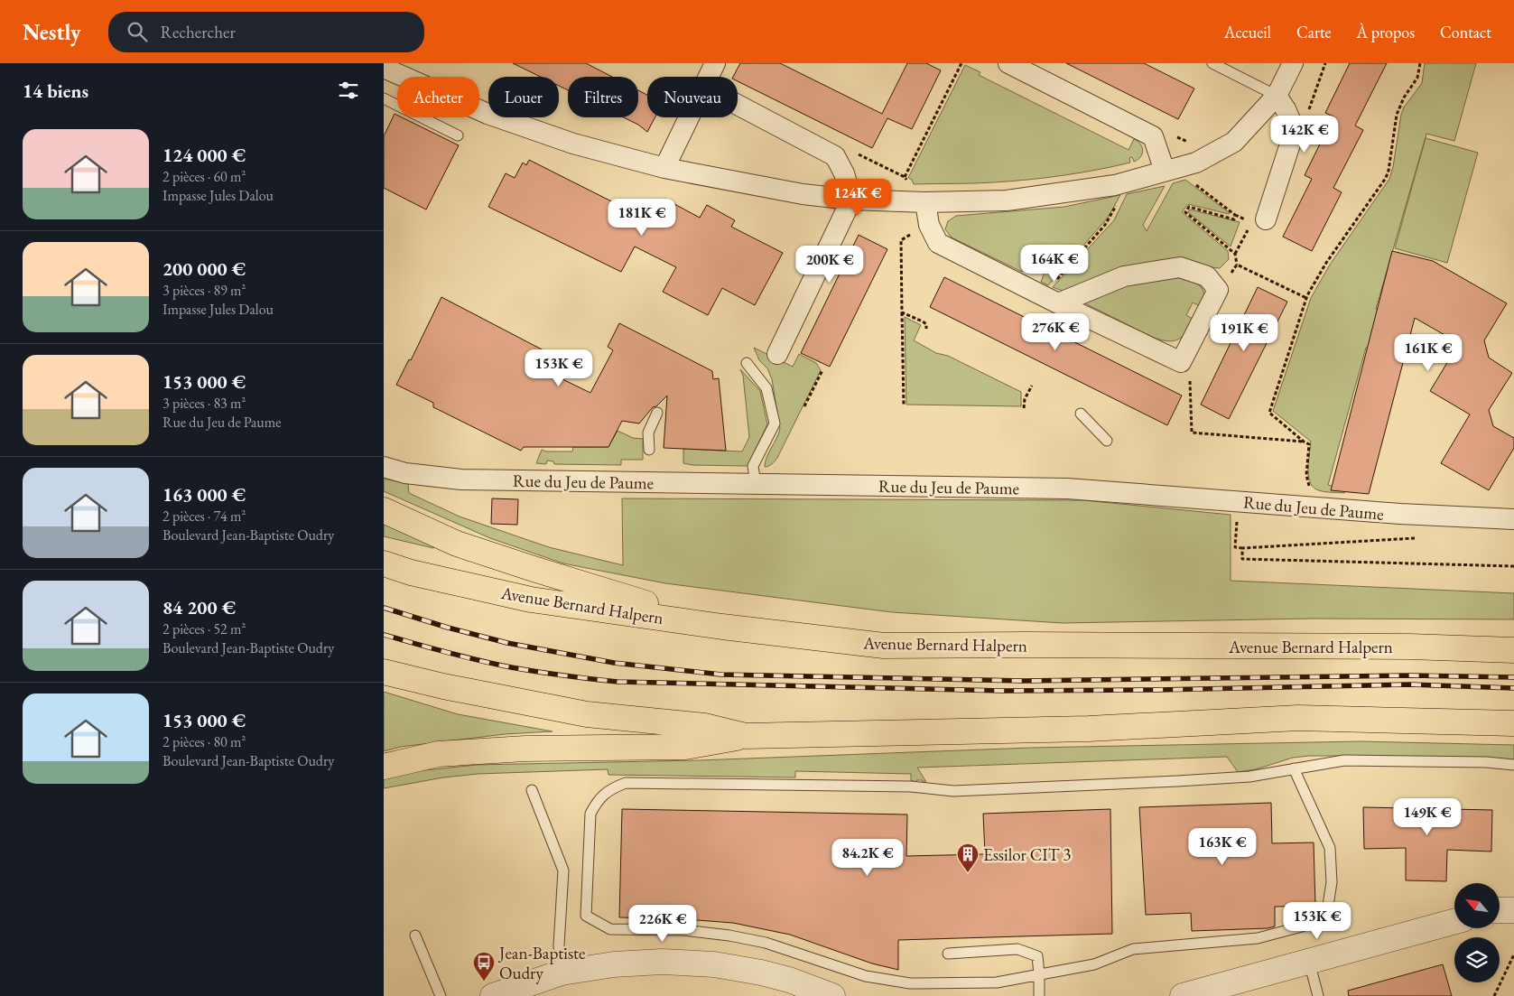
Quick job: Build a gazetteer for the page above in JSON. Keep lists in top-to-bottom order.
{
  "streets": {
    "highway": ["Avenue Bernard Halpern"],
    "street": ["Rue du Jeu de Paume"]
  },
  "places": {
    "building": ["Essilor CIT 3"],
    "bus stop": ["Jean-Baptiste Oudry"]
  },
  "north": "top left",
  "page": {
    "header": "Nestly",
    "search": "Rechercher",
    "nav": [
      "Accueil",
      "Carte",
      "À propos",
      "Contact"
    ],
    "heading": "14 biens",
    "chip": [
      "Acheter",
      "Louer",
      "Filtres",
      "Nouveau"
    ],
    "price": [
      "142K €",
      "124K €",
      "181K €",
      "164K €",
      "200K €",
      "276K €",
      "191K €",
      "161K €",
      "153K €",
      "149K €",
      "163K €",
      "84.2K €",
      "153K €",
      "226K €"
    ],
    "list": [
      {
        "name": "124 000 €",
        "note": "2 pièces · 60 m² · Impasse Jules Dalou"
      },
      {
        "name": "200 000 €",
        "note": "3 pièces · 89 m² · Impasse Jules Dalou"
      },
      {
        "name": "153 000 €",
        "note": "3 pièces · 83 m² · Rue du Jeu de Paume"
      },
      {
        "name": "163 000 €",
        "note": "2 pièces · 74 m² · Boulevard Jean-Baptiste Oudry"
      },
      {
        "name": "84 200 €",
        "note": "2 pièces · 52 m² · Boulevard Jean-Baptiste Oudry"
      },
      {
        "name": "153 000 €",
        "note": "2 pièces · 80 m² · Boulevard Jean-Baptiste Oudry"
      }
    ]
  }
}
